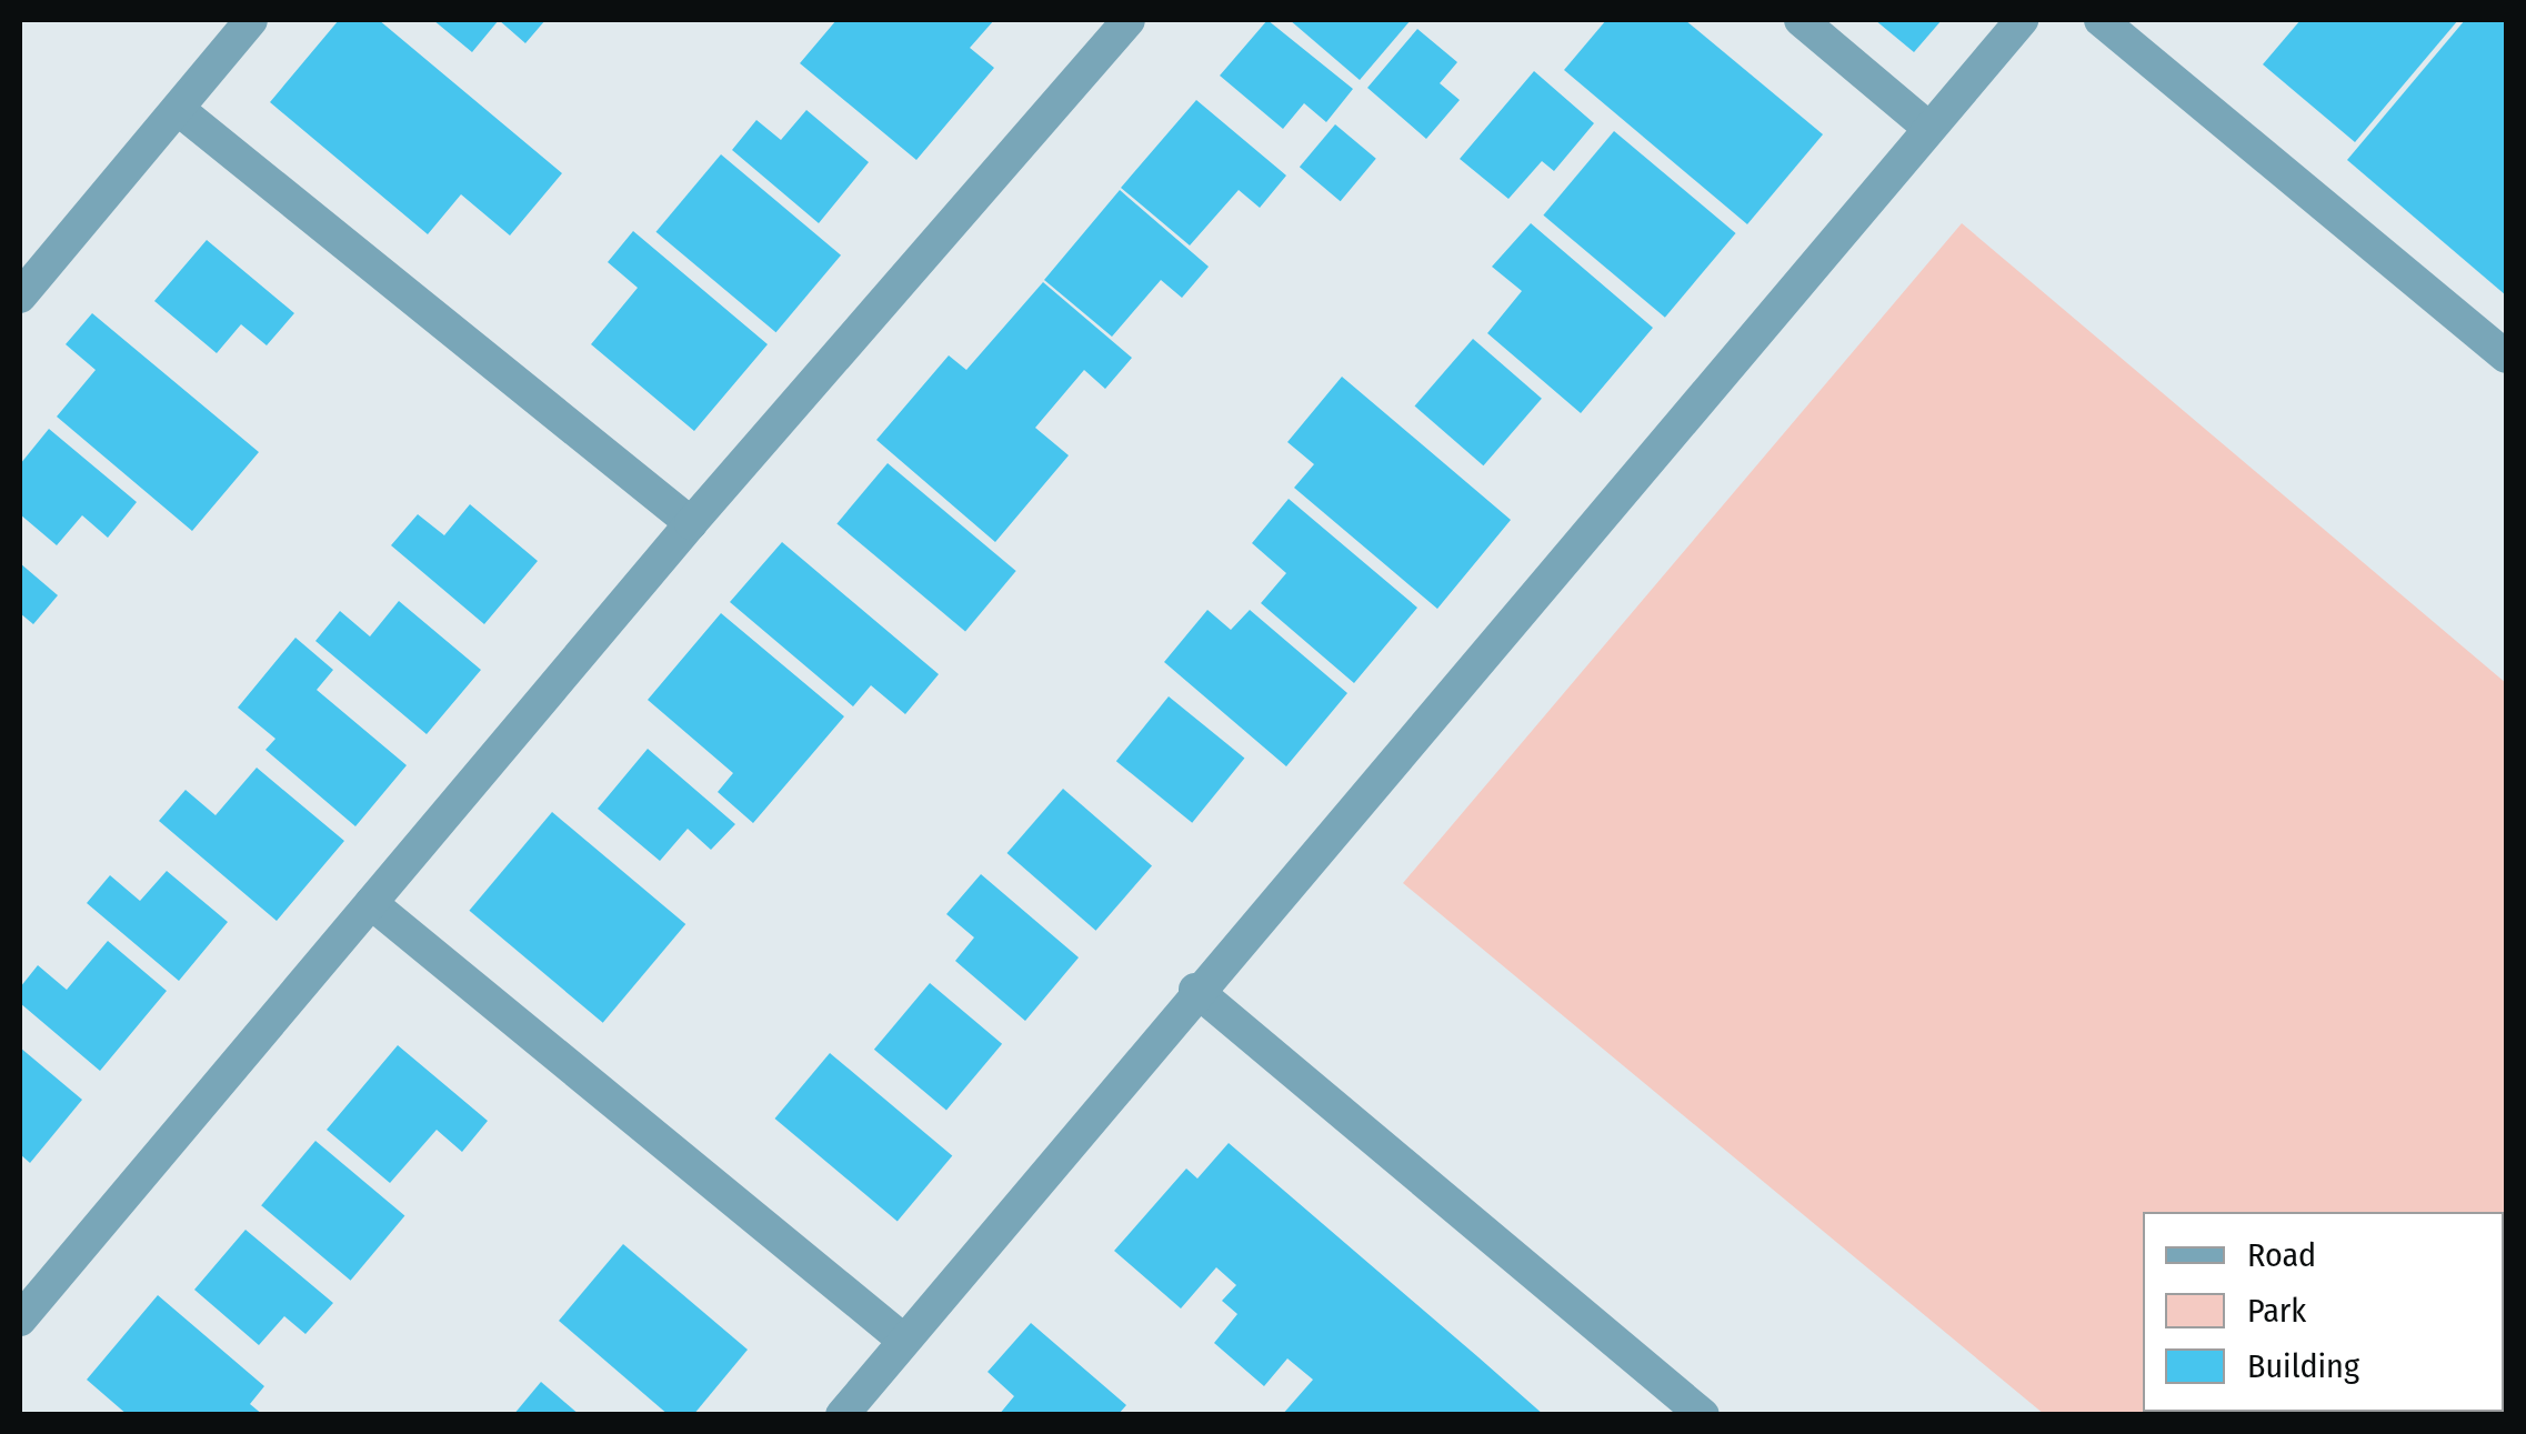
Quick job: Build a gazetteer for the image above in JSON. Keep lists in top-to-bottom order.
{
  "legend": ["Road", "Park", "Building"]
}
